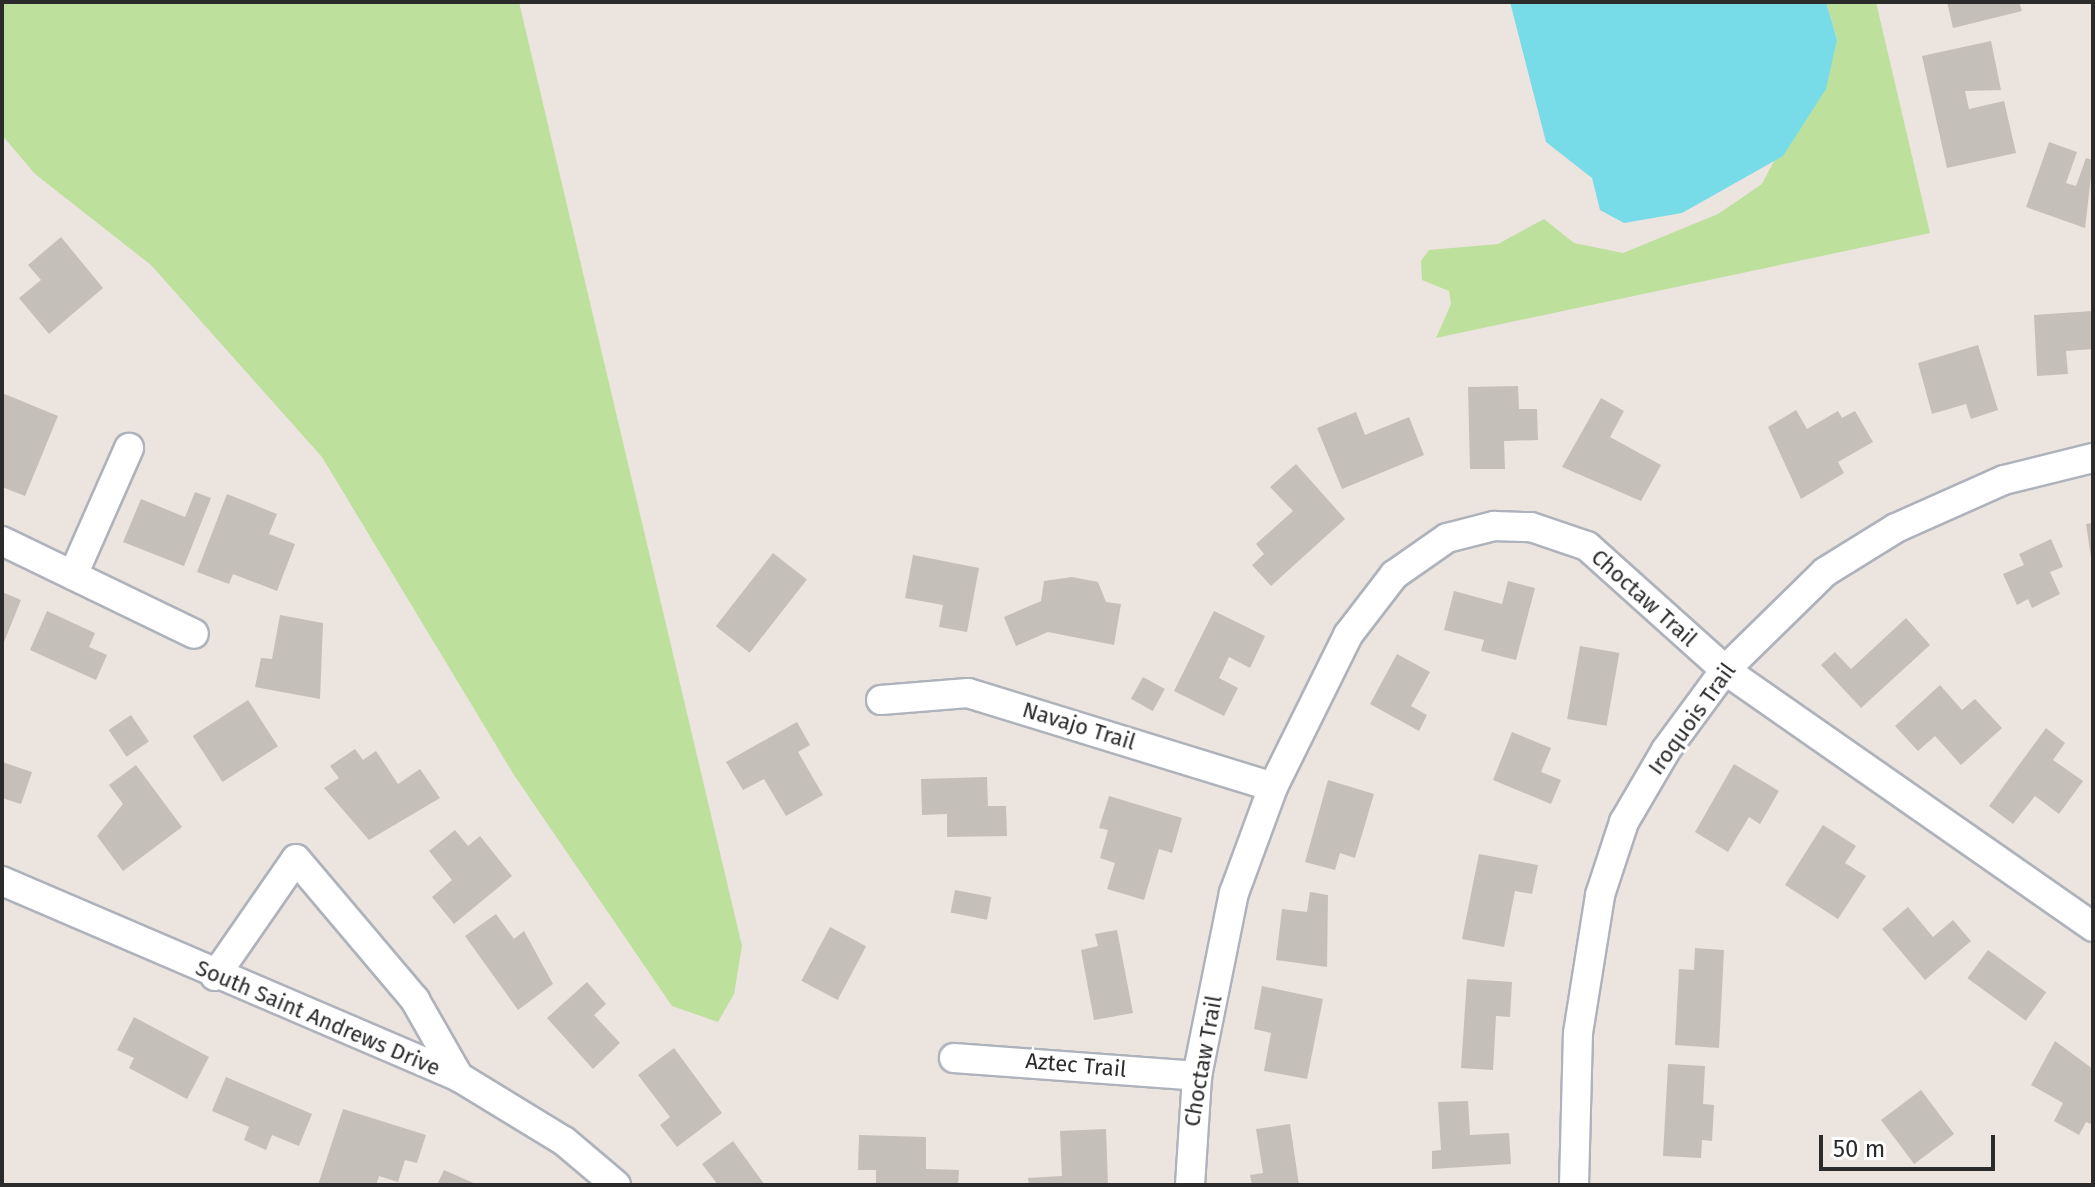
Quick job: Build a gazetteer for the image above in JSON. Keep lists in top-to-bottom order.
{
  "streets": {
    "street": [
      "Choctaw Trail",
      "Iroquois Trail",
      "Navajo Trail",
      "South Saint Andrews Drive",
      "Aztec Trail"
    ]
  },
  "crossings": [
    ["Choctaw Trail", "Iroquois Trail"],
    ["Choctaw Trail", "Navajo Trail"],
    ["Choctaw Trail", "Aztec Trail"]
  ],
  "scale_bar": "50 m"
}
